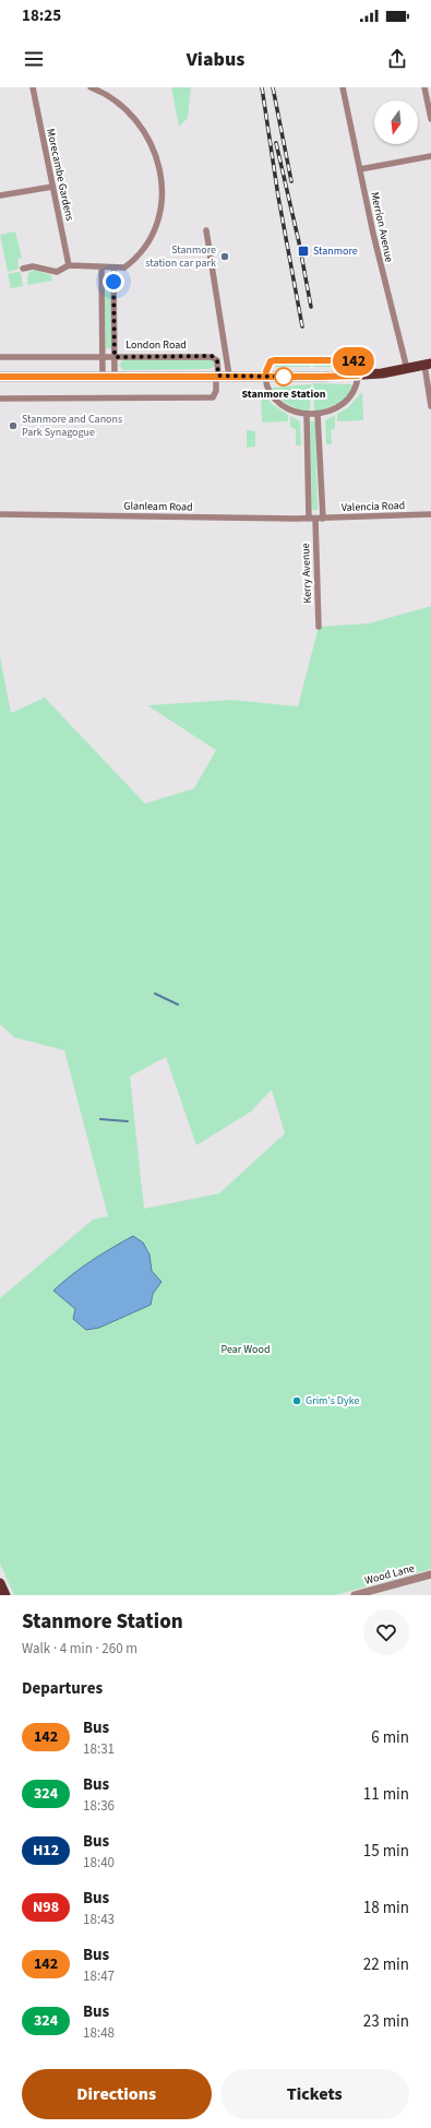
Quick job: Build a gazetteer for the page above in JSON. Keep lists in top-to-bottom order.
{
  "streets": {
    "street": [
      "Morecambe Gardens",
      "Merrion Avenue",
      "London Road",
      "Glanleam Road",
      "Valencia Road",
      "Kerry Avenue",
      "Wood Lane"
    ]
  },
  "crossings": [
    ["Glanleam Road", "Valencia Road"],
    ["Glanleam Road", "Kerry Avenue"],
    ["Valencia Road", "Kerry Avenue"]
  ],
  "parks": ["Pear Wood"],
  "places": {
    "transit": ["Stanmore"],
    "other": [
      "Stanmore station car park",
      "Stanmore Station",
      "Stanmore and Canons Park Synagogue",
      "Grim's Dyke"
    ]
  },
  "lines": ["bus line 142"],
  "north": "bottom",
  "page": {
    "status": "18:25",
    "header": "Viabus",
    "on_map": "142",
    "heading": [
      ["Stanmore Station", "Walk · 4 min · 260 m"],
      "Departures"
    ],
    "list": [
      {
        "mark": "142",
        "name": "Bus",
        "note": "18:31",
        "value": "6 min"
      },
      {
        "mark": "324",
        "name": "Bus",
        "note": "18:36",
        "value": "11 min"
      },
      {
        "mark": "H12",
        "name": "Bus",
        "note": "18:40",
        "value": "15 min"
      },
      {
        "mark": "N98",
        "name": "Bus",
        "note": "18:43",
        "value": "18 min"
      },
      {
        "mark": "142",
        "name": "Bus",
        "note": "18:47",
        "value": "22 min"
      },
      {
        "mark": "324",
        "name": "Bus",
        "note": "18:48",
        "value": "23 min"
      }
    ],
    "buttons": ["Directions", "Tickets"]
  }
}
